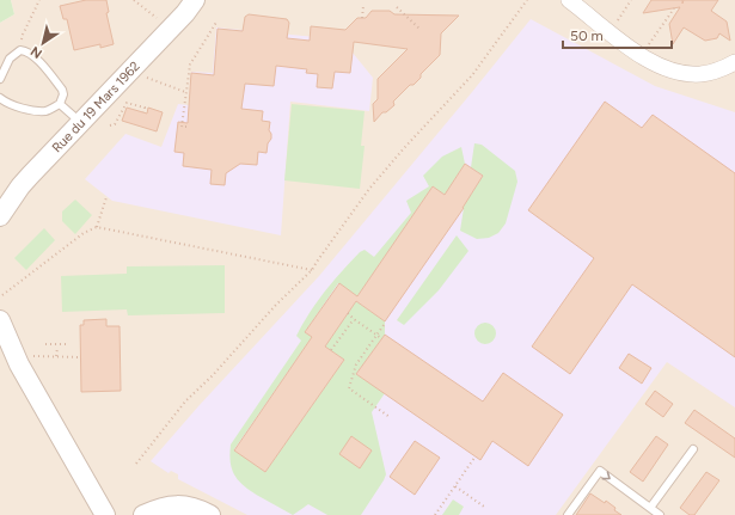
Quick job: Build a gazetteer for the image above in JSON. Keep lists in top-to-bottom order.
{
  "streets": {
    "street": ["Rue du 19 Mars 1962"]
  },
  "scale_bar": "50 m",
  "north": "bottom left"
}
